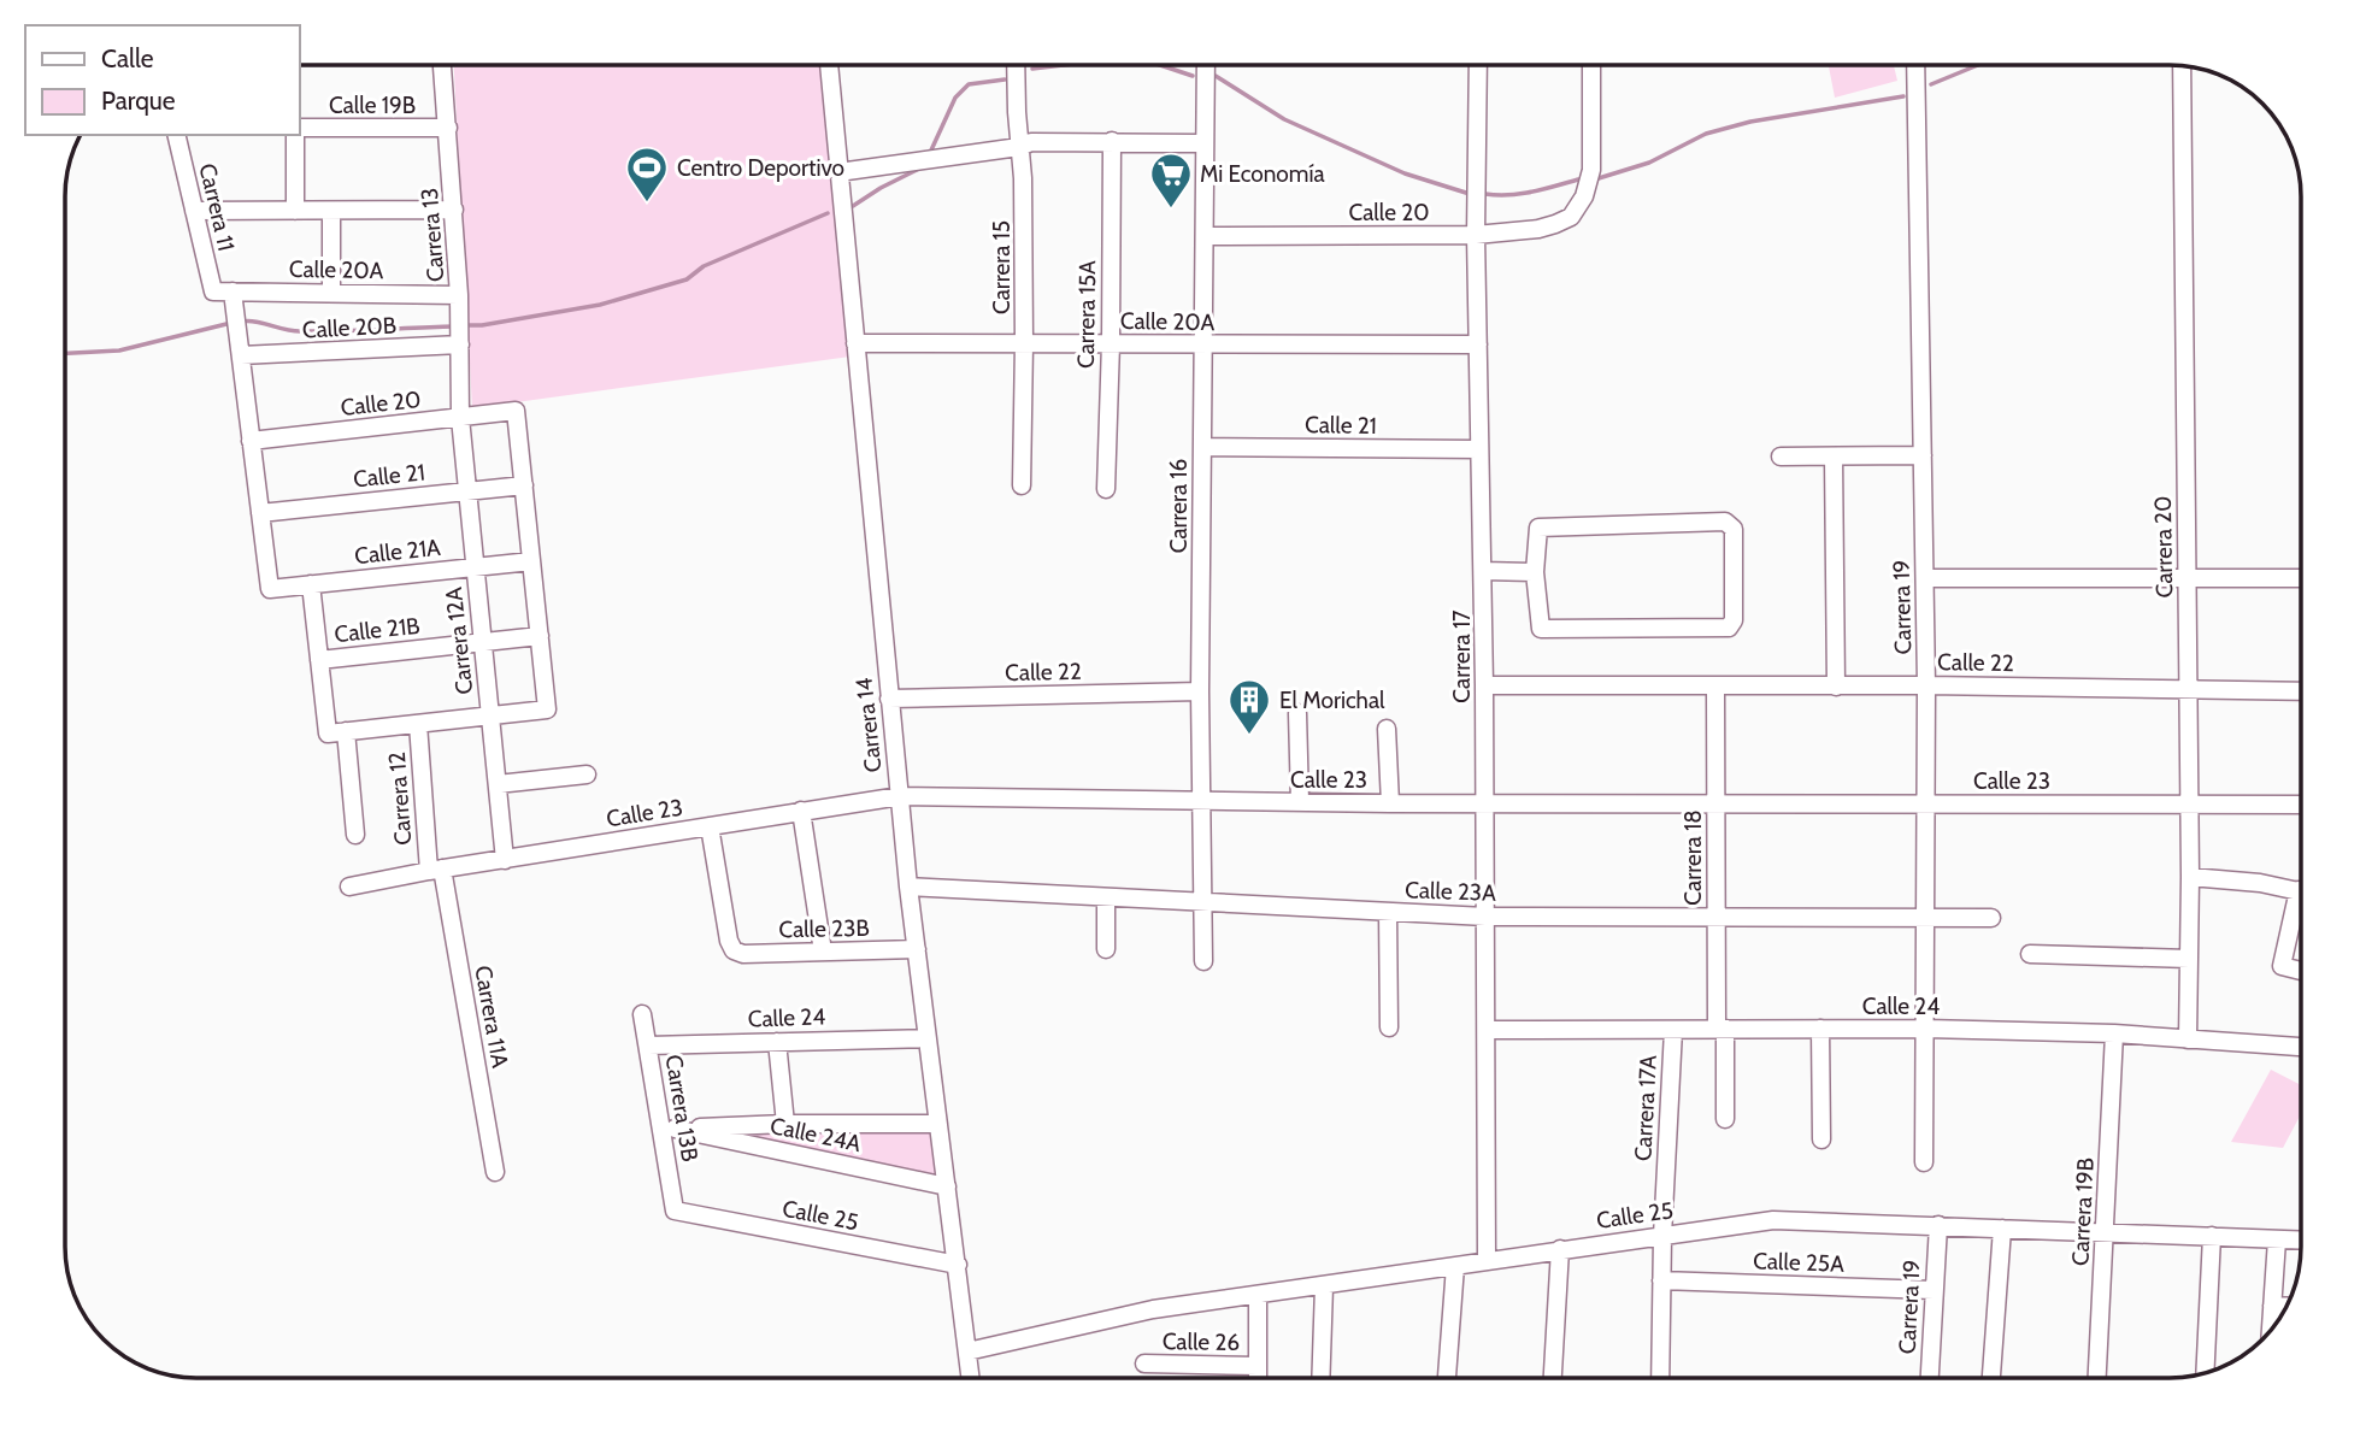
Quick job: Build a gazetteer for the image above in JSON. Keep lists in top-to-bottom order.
{
  "streets": {
    "street": [
      "Calle 19B",
      "Carrera 11",
      "Calle 20",
      "Carrera 13",
      "Carrera 15",
      "Calle 20A",
      "Carrera 15A",
      "Calle 20B",
      "Calle 21",
      "Carrera 16",
      "Carrera 20",
      "Calle 21A",
      "Carrera 19",
      "Calle 21B",
      "Carrera 12A",
      "Carrera 17",
      "Calle 22",
      "Carrera 14",
      "Calle 23",
      "Carrera 12",
      "Carrera 18",
      "Calle 23A",
      "Calle 23B",
      "Calle 24",
      "Carrera 11A",
      "Carrera 13B",
      "Carrera 17A",
      "Calle 24A",
      "Carrera 19B",
      "Calle 25",
      "Calle 25A",
      "Calle 26"
    ]
  },
  "crossings": [
    ["Calle 19B", "Carrera 13"],
    ["Carrera 11", "Calle 20A"],
    ["Calle 20", "Carrera 13"],
    ["Calle 20", "Calle 21"],
    ["Calle 20", "Carrera 16"],
    ["Calle 20", "Carrera 12A"],
    ["Calle 20", "Carrera 17"],
    ["Carrera 13", "Calle 20A"],
    ["Carrera 13", "Calle 20B"],
    ["Carrera 13", "Carrera 12A"],
    ["Carrera 15", "Calle 20A"],
    ["Calle 20A", "Carrera 15A"],
    ["Calle 20A", "Carrera 16"],
    ["Calle 20A", "Carrera 17"],
    ["Calle 20A", "Carrera 14"],
    ["Calle 21", "Carrera 16"],
    ["Calle 21", "Calle 21A"],
    ["Calle 21", "Carrera 12A"],
    ["Calle 21", "Carrera 17"],
    ["Carrera 16", "Calle 22"],
    ["Carrera 16", "Calle 23"],
    ["Carrera 16", "Calle 23A"],
    ["Carrera 20", "Calle 22"],
    ["Carrera 20", "Calle 23"],
    ["Carrera 20", "Calle 24"],
    ["Calle 21A", "Carrera 12A"],
    ["Carrera 19", "Calle 22"],
    ["Carrera 19", "Calle 23"],
    ["Carrera 19", "Calle 23A"],
    ["Carrera 19", "Calle 24"],
    ["Carrera 19", "Calle 25"],
    ["Carrera 19", "Calle 25A"],
    ["Calle 21B", "Carrera 12A"],
    ["Carrera 12A", "Calle 23"],
    ["Carrera 17", "Calle 22"],
    ["Carrera 17", "Calle 23"],
    ["Carrera 17", "Calle 23A"],
    ["Carrera 17", "Calle 24"],
    ["Carrera 17", "Calle 25"],
    ["Calle 22", "Carrera 14"],
    ["Calle 22", "Carrera 18"],
    ["Carrera 14", "Calle 23"],
    ["Carrera 14", "Calle 23A"],
    ["Carrera 14", "Calle 23B"],
    ["Carrera 14", "Calle 24"],
    ["Carrera 14", "Calle 24A"],
    ["Carrera 14", "Calle 25"],
    ["Calle 23", "Carrera 12"],
    ["Calle 23", "Carrera 18"],
    ["Calle 23", "Calle 23B"],
    ["Calle 23", "Carrera 11A"],
    ["Carrera 12", "Carrera 11A"],
    ["Carrera 18", "Calle 23A"],
    ["Carrera 18", "Calle 24"],
    ["Calle 24", "Carrera 13B"],
    ["Calle 24", "Carrera 17A"],
    ["Calle 24", "Carrera 19B"],
    ["Carrera 13B", "Calle 24A"],
    ["Carrera 13B", "Calle 25"],
    ["Carrera 17A", "Calle 25"],
    ["Carrera 17A", "Calle 25A"],
    ["Carrera 19B", "Calle 25"]
  ],
  "places": {
    "sports": ["Centro Deportivo"],
    "supermarket": ["Mi Economía"],
    "building": ["El Morichal"]
  },
  "legend": ["Calle", "Parque"]
}
